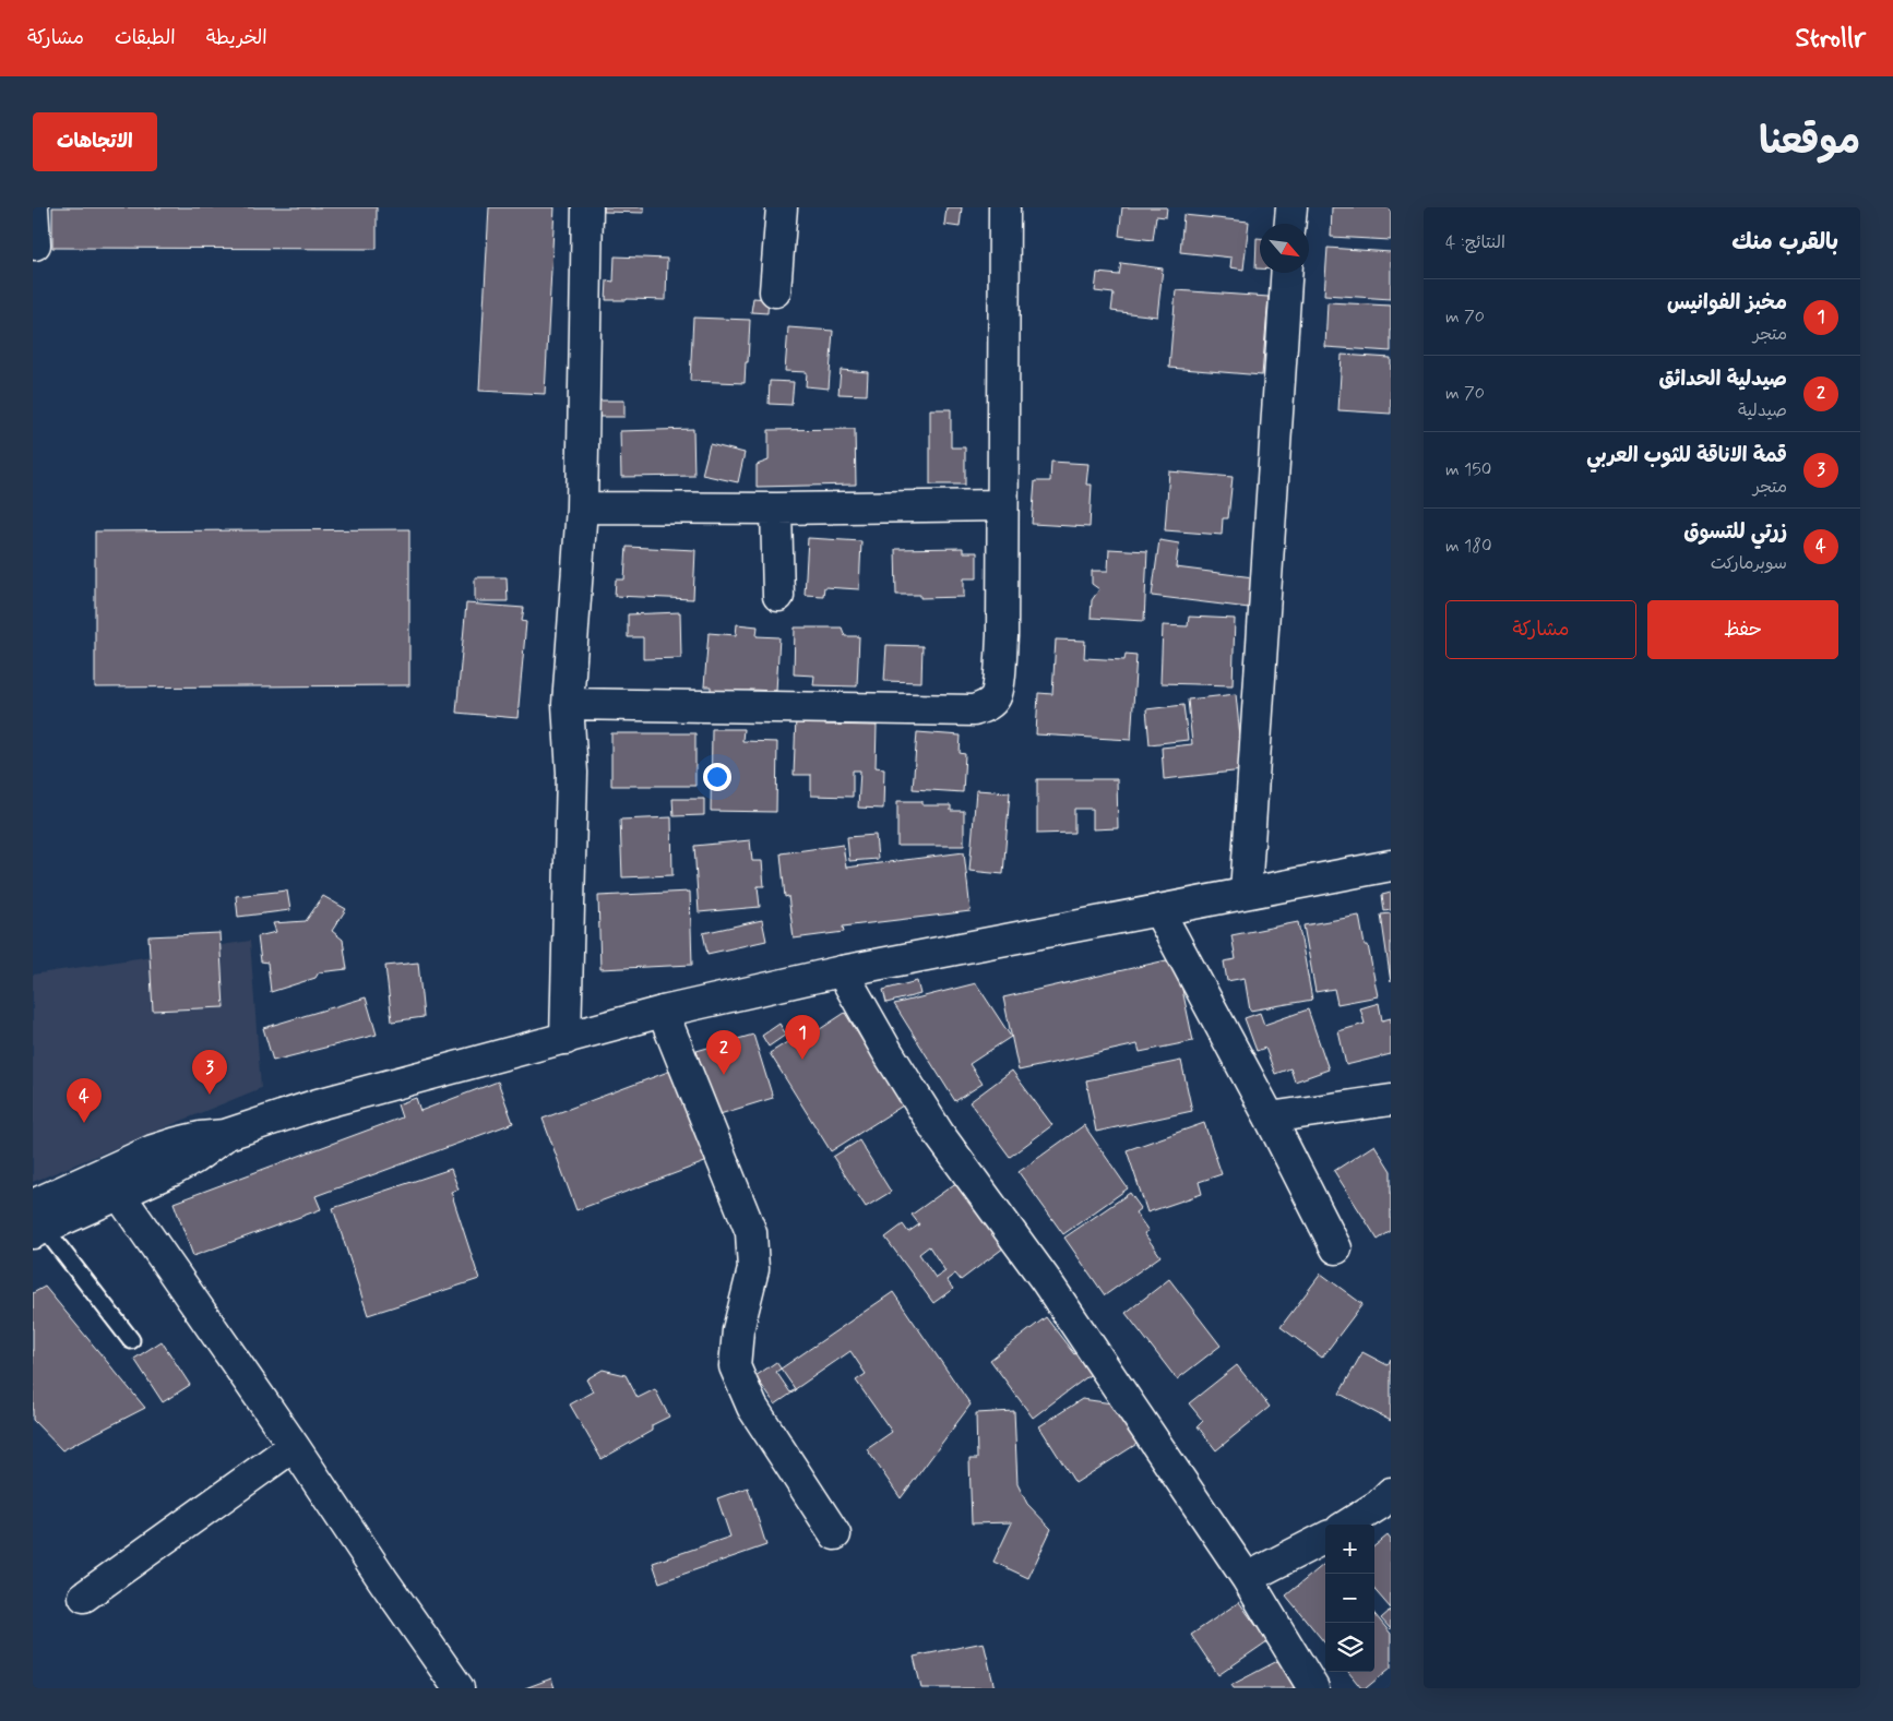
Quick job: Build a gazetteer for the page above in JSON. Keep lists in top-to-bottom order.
{
  "north": "bottom right",
  "page": {
    "header": "Strollr",
    "nav": ["الخريطة", "الطبقات", "مشاركة"],
    "title": "موقعنا",
    "buttons": [
      "الاتجاهات",
      ["حفظ", "مشاركة"]
    ],
    "heading": ["بالقرب منك", "النتائج: 4"],
    "list": [
      {
        "mark": "1",
        "name": "مخبز الفوانيس",
        "note": "متجر",
        "value": "70 m"
      },
      {
        "mark": "2",
        "name": "صيدلية الحدائق",
        "note": "صيدلية",
        "value": "70 m"
      },
      {
        "mark": "3",
        "name": "قمة الاناقة للثوب العربي",
        "note": "متجر",
        "value": "150 m"
      },
      {
        "mark": "4",
        "name": "زرتي للتسوق",
        "note": "سوبرماركت",
        "value": "180 m"
      }
    ],
    "pins": [
      "1",
      "2",
      "3",
      "4"
    ],
    "map_buttons": ["+", "−"]
  }
}
